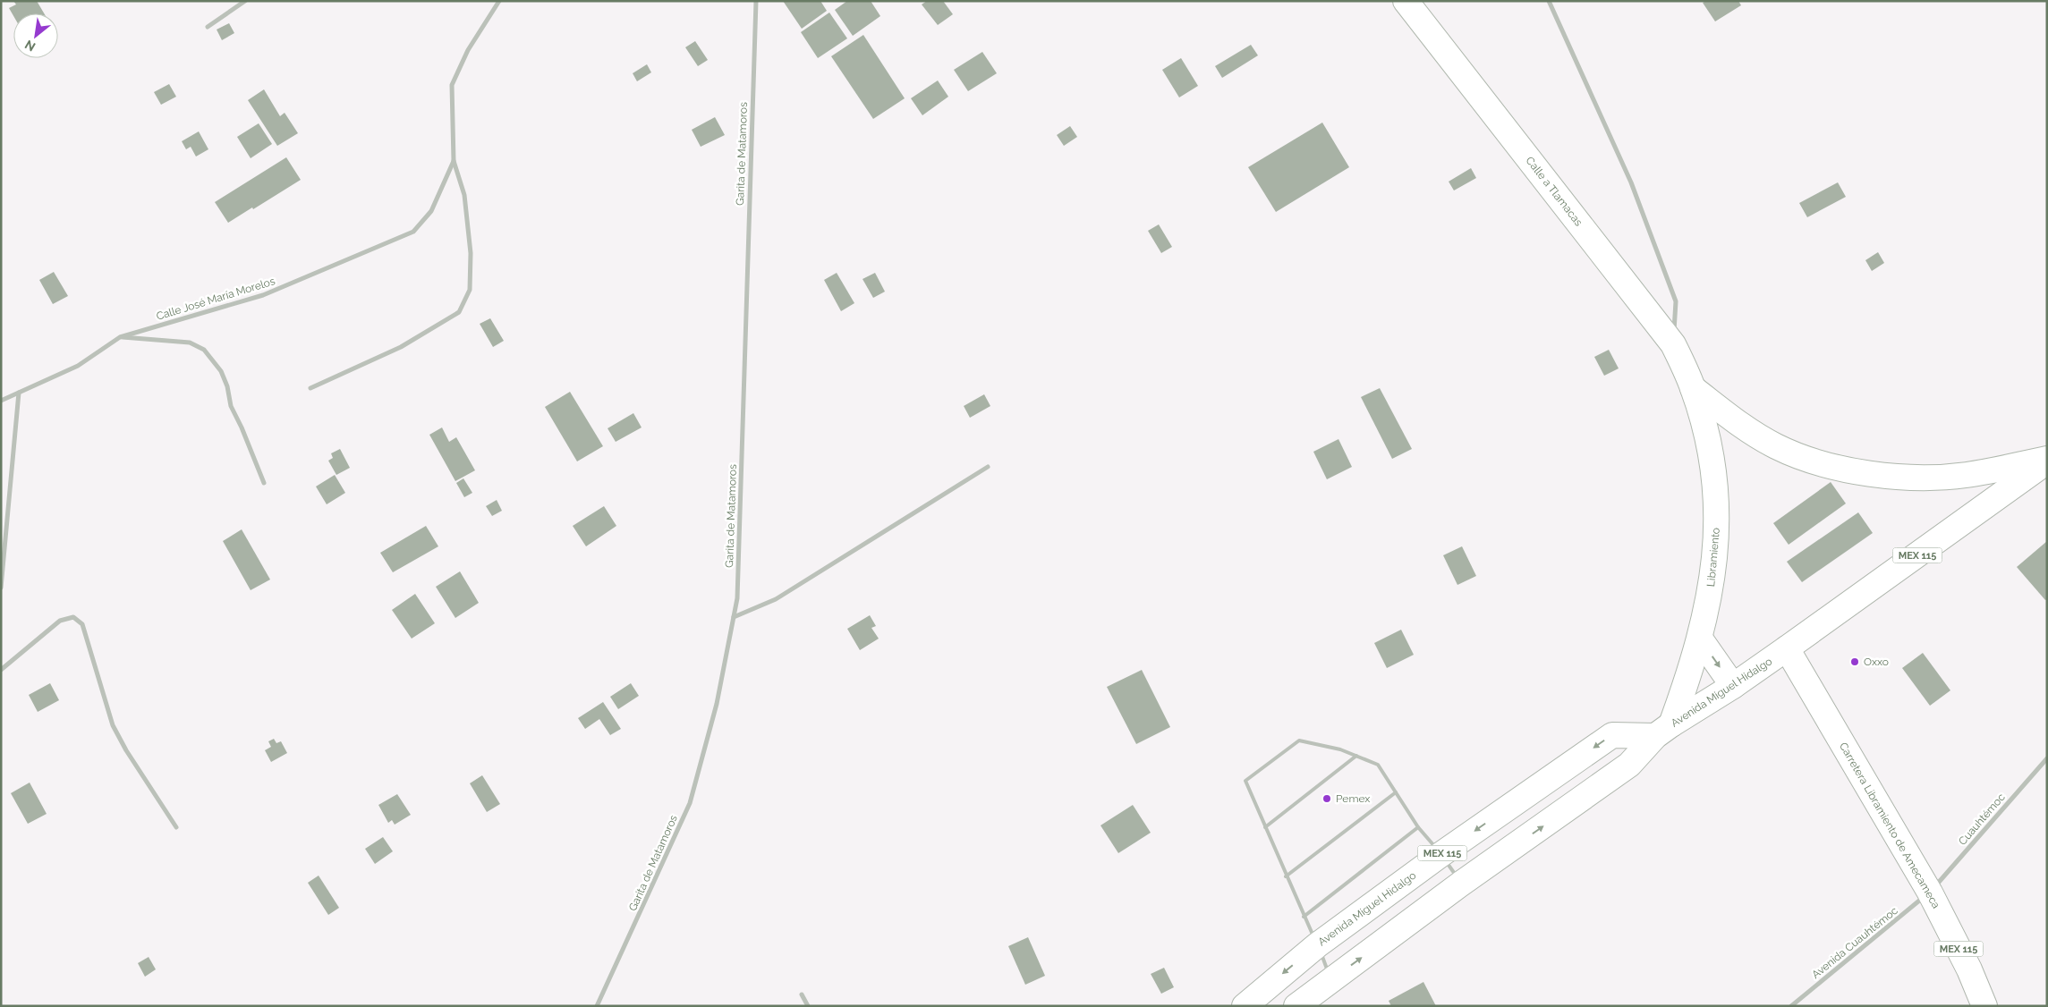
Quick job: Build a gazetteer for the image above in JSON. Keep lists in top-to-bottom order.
{
  "streets": {
    "main road": [
      "Calle a Tlamacas",
      "MEX 115",
      "Libramiento",
      "Avenida Miguel Hidalgo",
      "Carretera Libramiento de Amecameca"
    ],
    "street": [
      "Garita de Matamoros",
      "Calle José María Morelos",
      "Cuauhtémoc",
      "Avenida Cuauhtémoc"
    ]
  },
  "crossings": [
    ["Calle a Tlamacas", "MEX 115"],
    ["Calle a Tlamacas", "Libramiento"],
    ["MEX 115", "Libramiento"],
    ["MEX 115", "Avenida Miguel Hidalgo"],
    ["MEX 115", "Carretera Libramiento de Amecameca"],
    ["Libramiento", "Avenida Miguel Hidalgo"],
    ["Avenida Miguel Hidalgo", "Carretera Libramiento de Amecameca"],
    ["Cuauhtémoc", "Carretera Libramiento de Amecameca"],
    ["Cuauhtémoc", "Avenida Cuauhtémoc"],
    ["Carretera Libramiento de Amecameca", "Avenida Cuauhtémoc"]
  ],
  "places": ["Oxxo", "Pemex"],
  "north": "bottom left"
}
